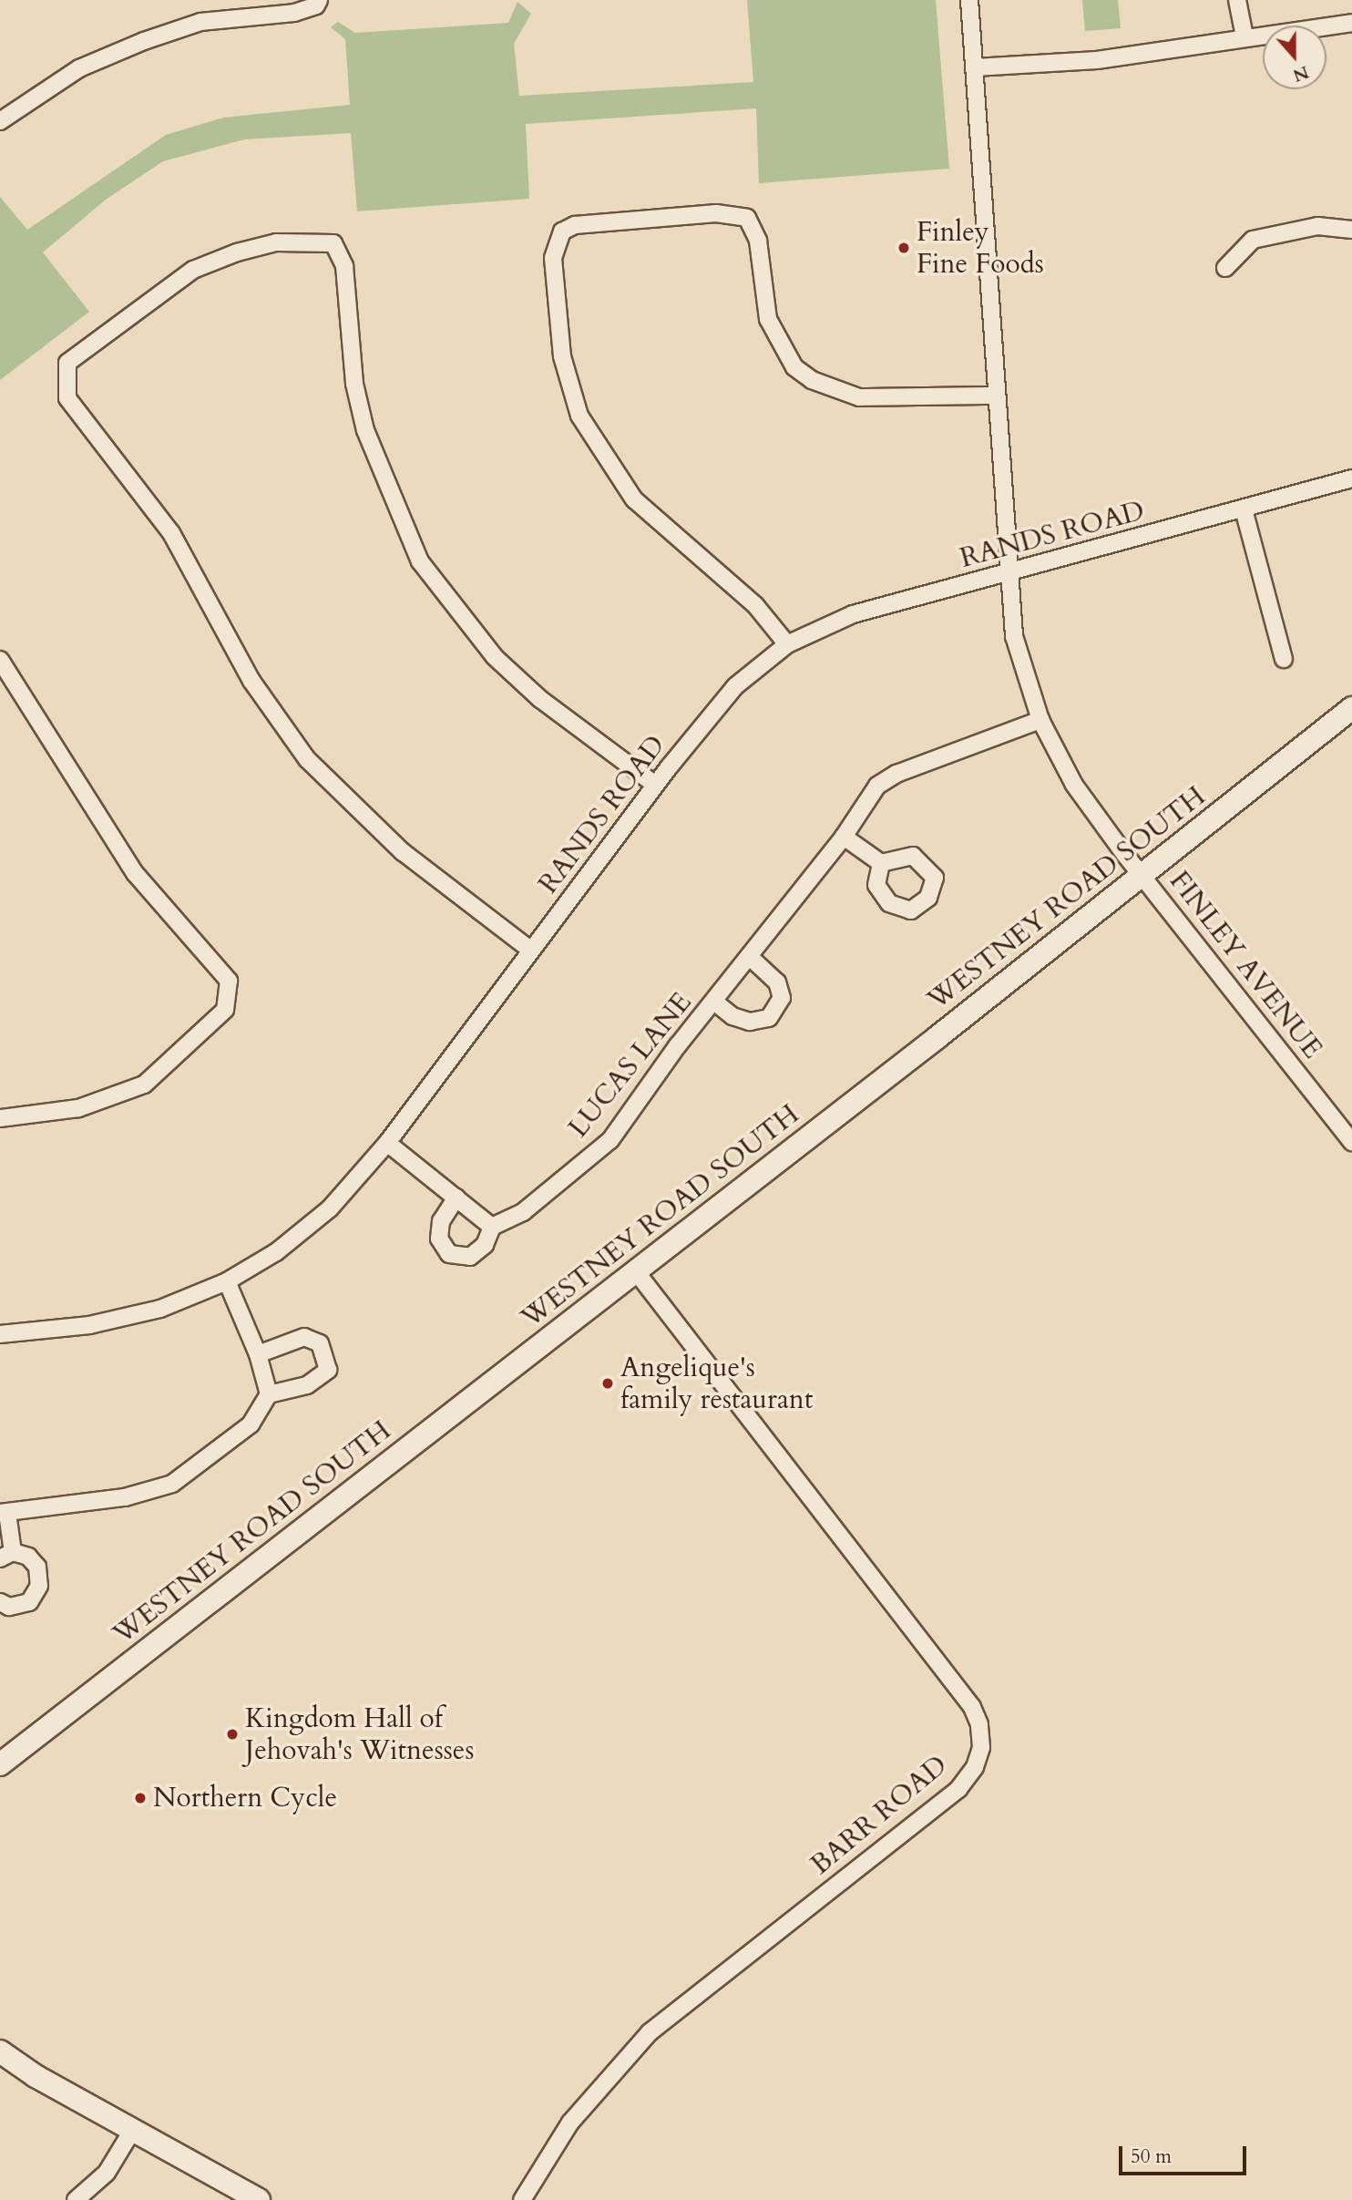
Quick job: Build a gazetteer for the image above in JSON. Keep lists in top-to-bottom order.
{
  "streets": {
    "main road": ["WESTNEY ROAD SOUTH"],
    "street": [
      "RANDS ROAD",
      "FINLEY AVENUE",
      "LUCAS LANE",
      "BARR ROAD"
    ]
  },
  "crossings": [
    ["RANDS ROAD", "FINLEY AVENUE"],
    ["WESTNEY ROAD SOUTH", "FINLEY AVENUE"],
    ["WESTNEY ROAD SOUTH", "BARR ROAD"],
    ["FINLEY AVENUE", "LUCAS LANE"]
  ],
  "places": [
    "Finley Fine Foods",
    "Angelique's family restaurant",
    "Kingdom Hall of Jehovah's Witnesses",
    "Northern Cycle"
  ],
  "scale_bar": "50 m",
  "north": "bottom"
}
